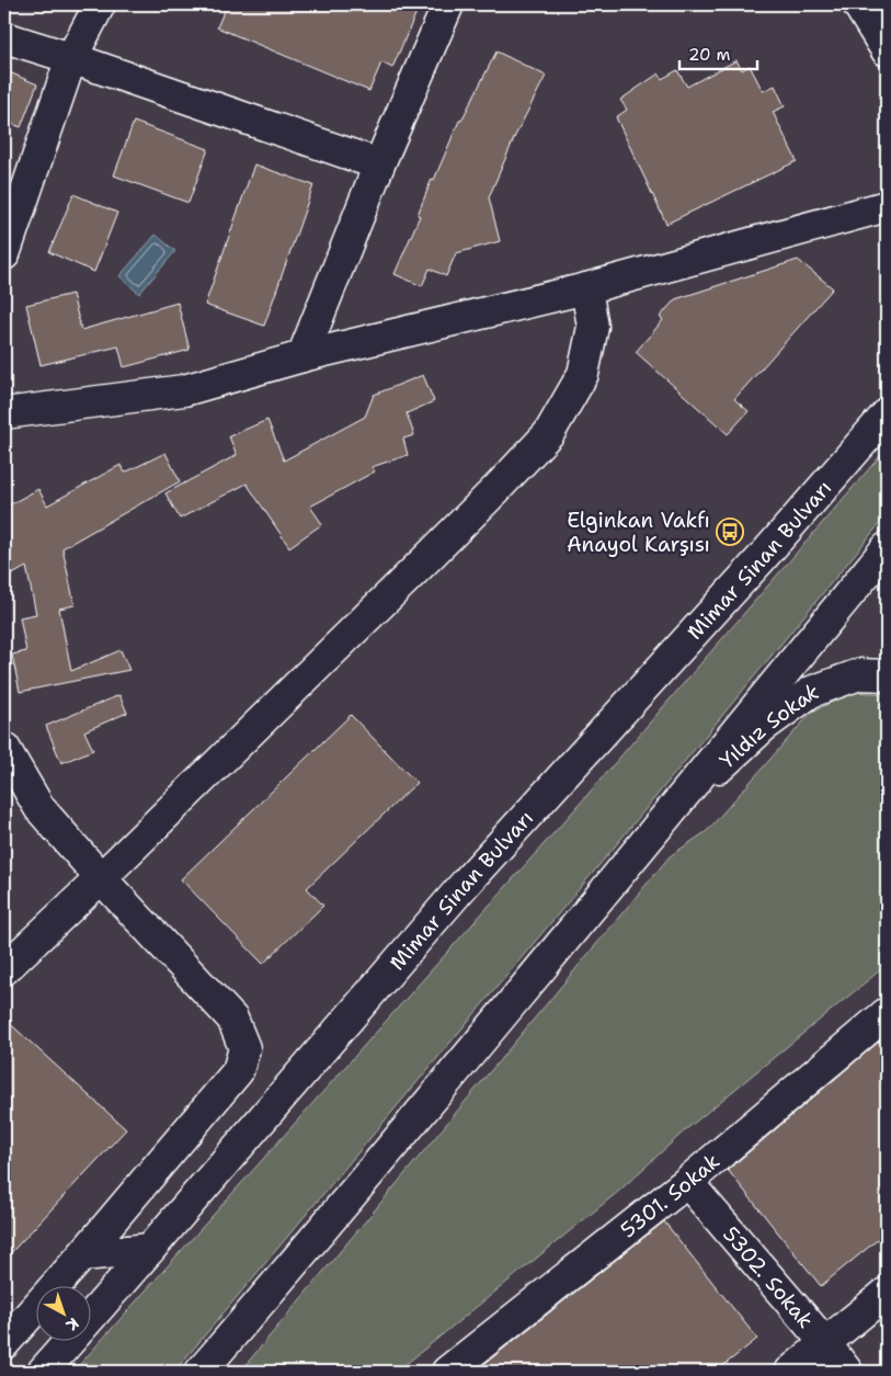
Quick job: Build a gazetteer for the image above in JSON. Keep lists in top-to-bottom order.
{
  "streets": {
    "main road": [
      "Mimar Sinan Bulvarı",
      "Yıldız Sokak",
      "5301. Sokak",
      "5302. Sokak"
    ]
  },
  "crossings": [
    ["5301. Sokak", "5302. Sokak"]
  ],
  "places": {
    "bus stop": ["Elginkan Vakfı Anayol Karşısı"]
  },
  "scale_bar": "20 m",
  "north": "bottom right"
}
